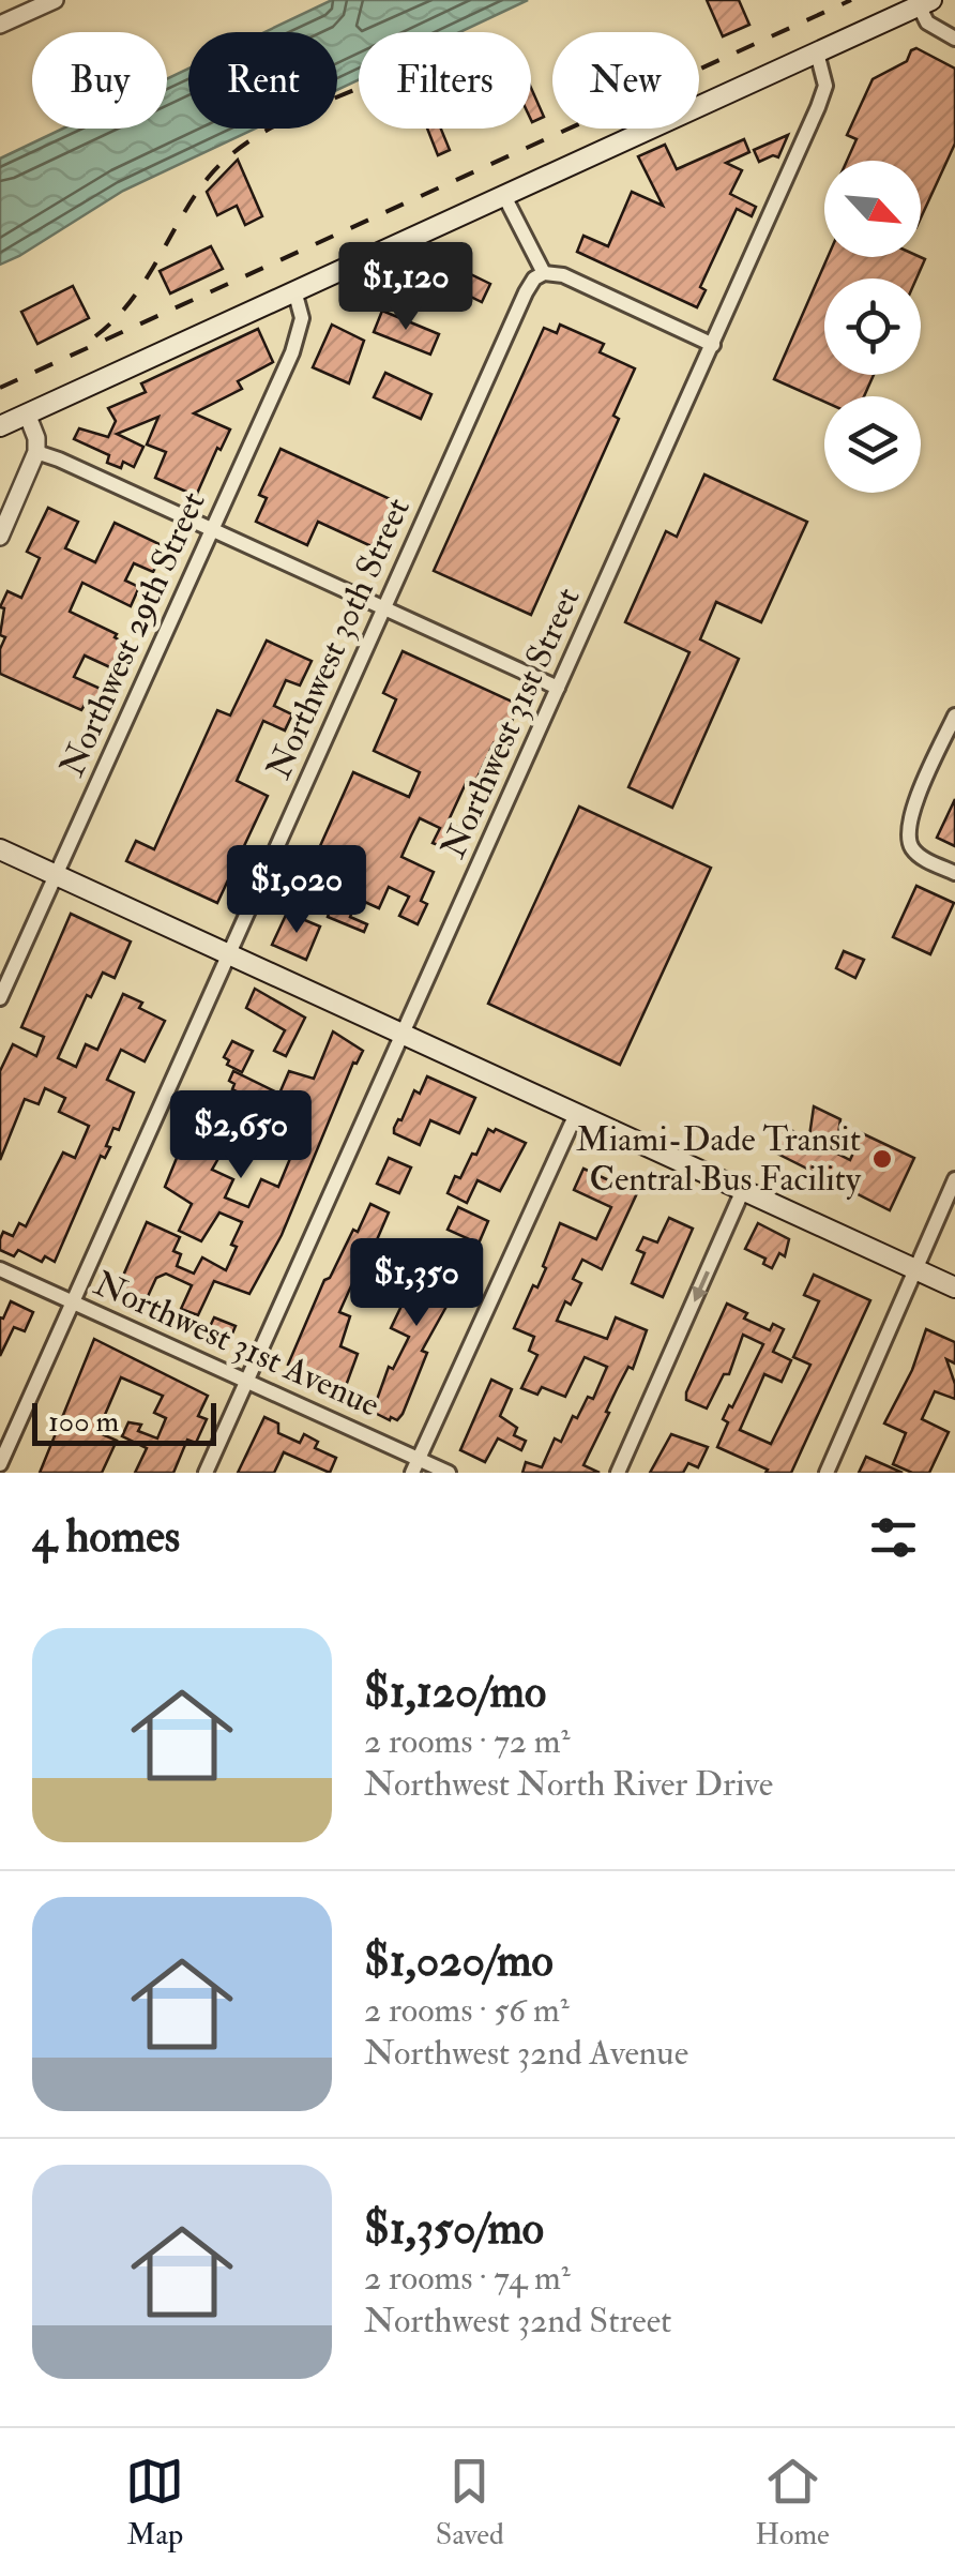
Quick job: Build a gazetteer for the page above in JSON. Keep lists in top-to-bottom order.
{
  "streets": {
    "street": [
      "Northwest 29th Street",
      "Northwest 30th Street",
      "Northwest 31st Street",
      "Northwest 31st Avenue"
    ]
  },
  "crossings": [
    ["Northwest 30th Street", "Northwest 31st Avenue"],
    ["Northwest 31st Street", "Northwest 31st Avenue"]
  ],
  "places": ["Miami-Dade Transit Central Bus Facility"],
  "scale_bar": "100 m",
  "north": "bottom right",
  "page": {
    "chip": [
      "Buy",
      "Rent",
      "Filters",
      "New"
    ],
    "price": [
      "$1,120",
      "$1,020",
      "$2,650",
      "$1,350"
    ],
    "scale": "100 m",
    "heading": "4 homes",
    "list": [
      {
        "name": "$1,120/mo",
        "note": "2 rooms · 72 m² · Northwest North River Drive"
      },
      {
        "name": "$1,020/mo",
        "note": "2 rooms · 56 m² · Northwest 32nd Avenue"
      },
      {
        "name": "$1,350/mo",
        "note": "2 rooms · 74 m² · Northwest 32nd Street"
      }
    ],
    "tabs": ["Map", "Saved", "Home"]
  }
}
